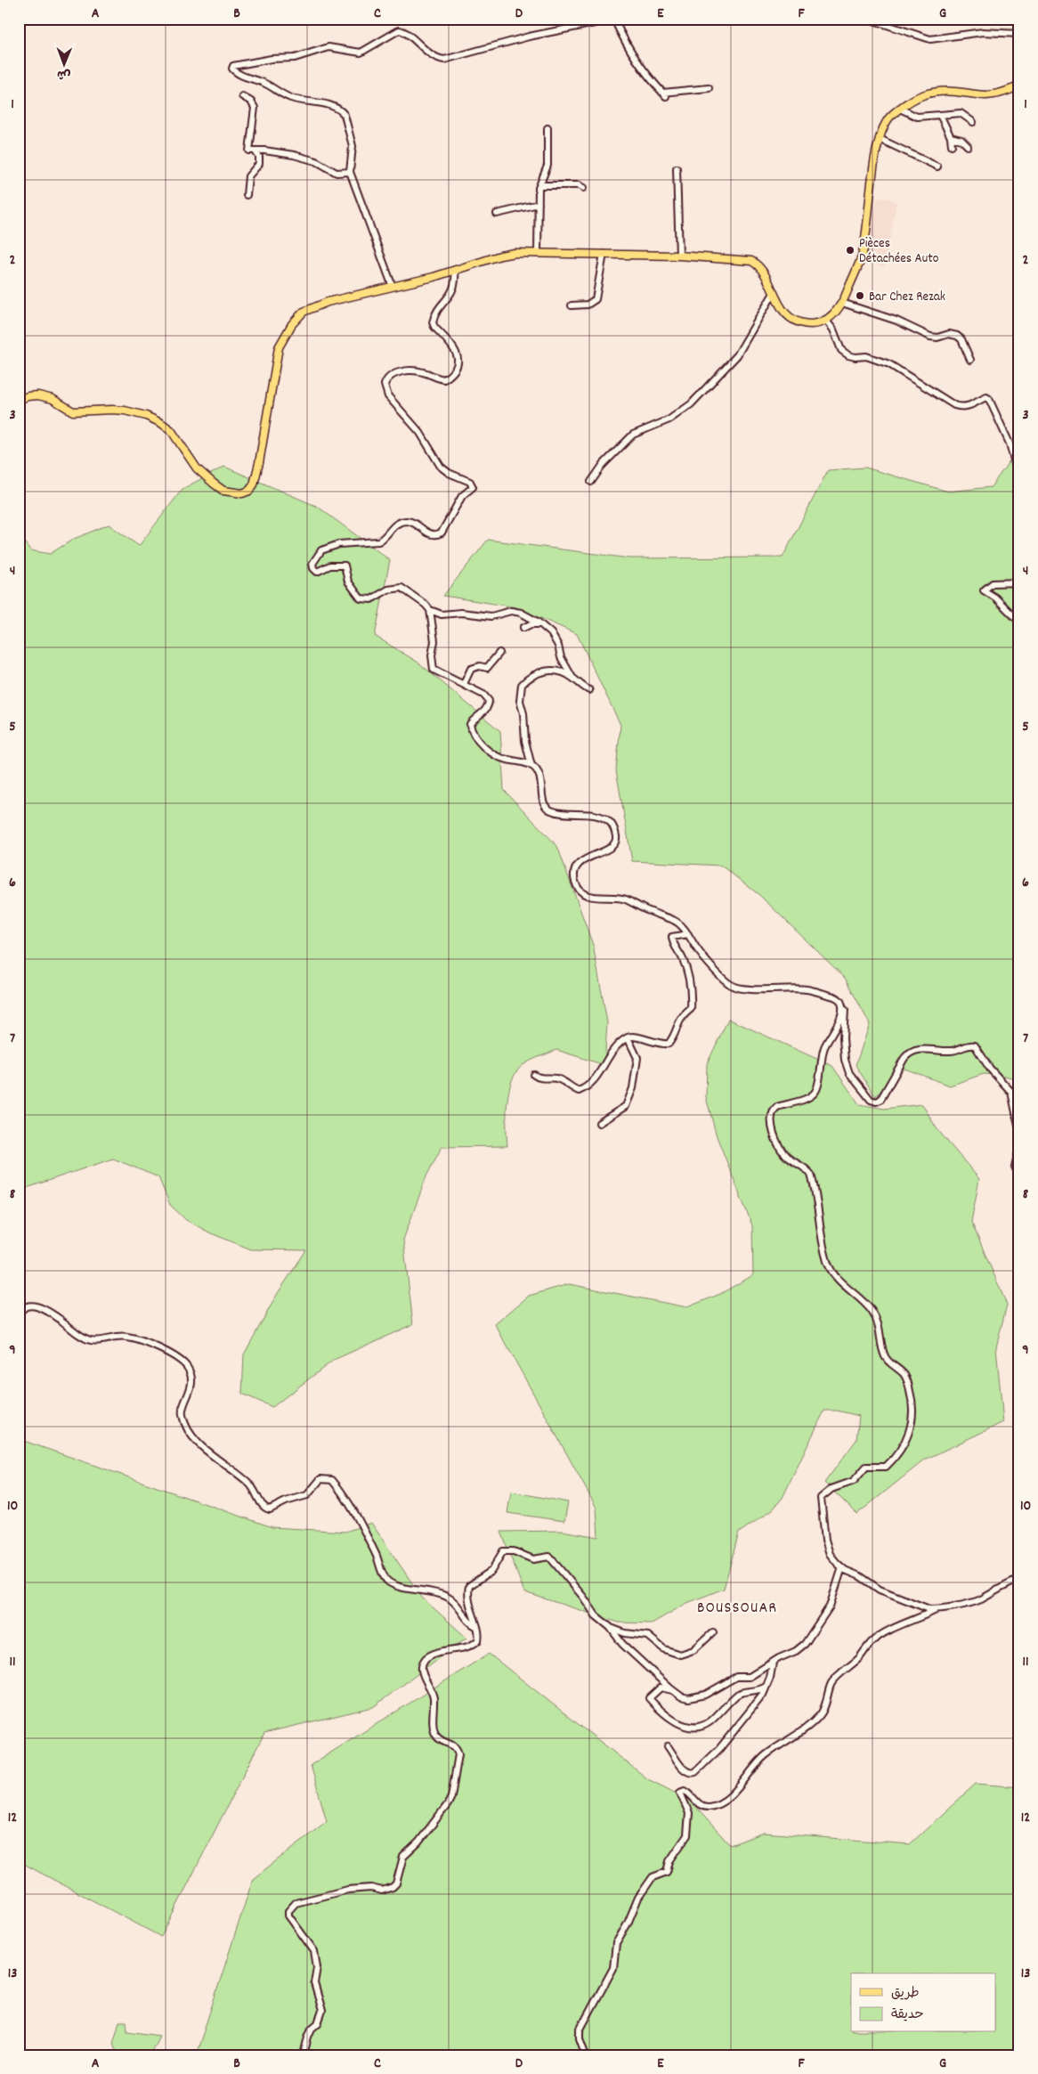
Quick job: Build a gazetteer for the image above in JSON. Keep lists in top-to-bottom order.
{
  "districts": ["BOUSSOUAR"],
  "places": ["Pièces Détachées Auto", "Bar Chez Rezak"],
  "legend": ["طريق", "حديقة"],
  "north": "bottom",
  "grid": {
    "columns": [
      "A",
      "B",
      "C",
      "D",
      "E",
      "F",
      "G"
    ],
    "rows": [
      "1",
      "2",
      "3",
      "4",
      "5",
      "6",
      "7",
      "8",
      "9",
      "10",
      "11",
      "12",
      "13"
    ]
  }
}
